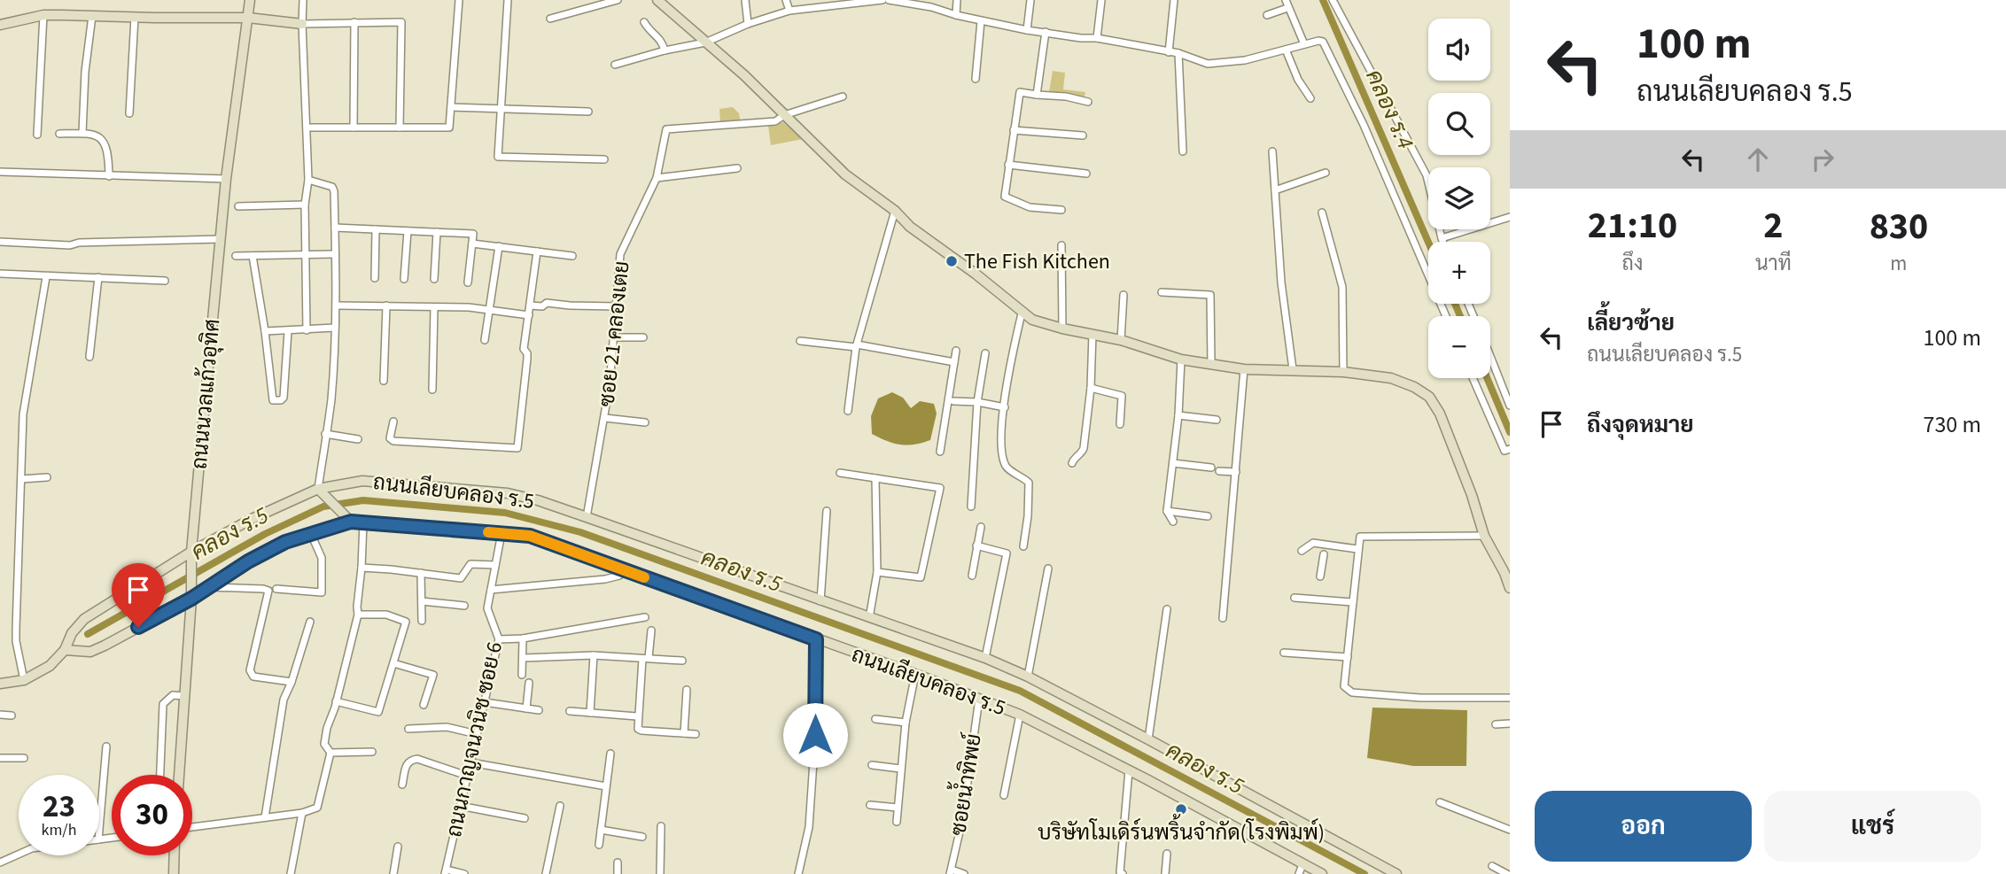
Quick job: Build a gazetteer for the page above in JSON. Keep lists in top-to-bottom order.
{
  "streets": {
    "street": [
      "ซอย 21 คลองเตย",
      "ถนนนวลแก้วอุทิศ",
      "ถนนเลียบคลอง ร.5",
      "ถนนกาญจนวนิช ซอย 6",
      "ซอยน้ำทิพย์"
    ]
  },
  "crossings": [
    ["ซอย 21 คลองเตย", "ถนนเลียบคลอง ร.5"],
    ["ถนนนวลแก้วอุทิศ", "ถนนเลียบคลอง ร.5"],
    ["ถนนเลียบคลอง ร.5", "ถนนกาญจนวนิช ซอย 6"],
    ["ถนนเลียบคลอง ร.5", "ซอยน้ำทิพย์"]
  ],
  "water": ["คลอง ร.4", "คลอง ร.5"],
  "places": ["The Fish Kitchen", "บริษัทโมเดิร์นพริ้นจำกัด(โรงพิมพ์)"],
  "page": {
    "turn": ["100 m", "ถนนเลียบคลอง ร.5"],
    "map_buttons": ["+", "−"],
    "eta": [
      "21:10",
      "ถึง",
      "2",
      "นาที",
      "830",
      "m"
    ],
    "list": [
      {
        "name": "เลี้ยวซ้าย",
        "note": "ถนนเลียบคลอง ร.5",
        "value": "100 m"
      },
      {
        "name": "ถึงจุดหมาย",
        "value": "730 m"
      }
    ],
    "speed": "23 km/h",
    "limit": "30",
    "buttons": ["ออก", "แชร์"]
  }
}
